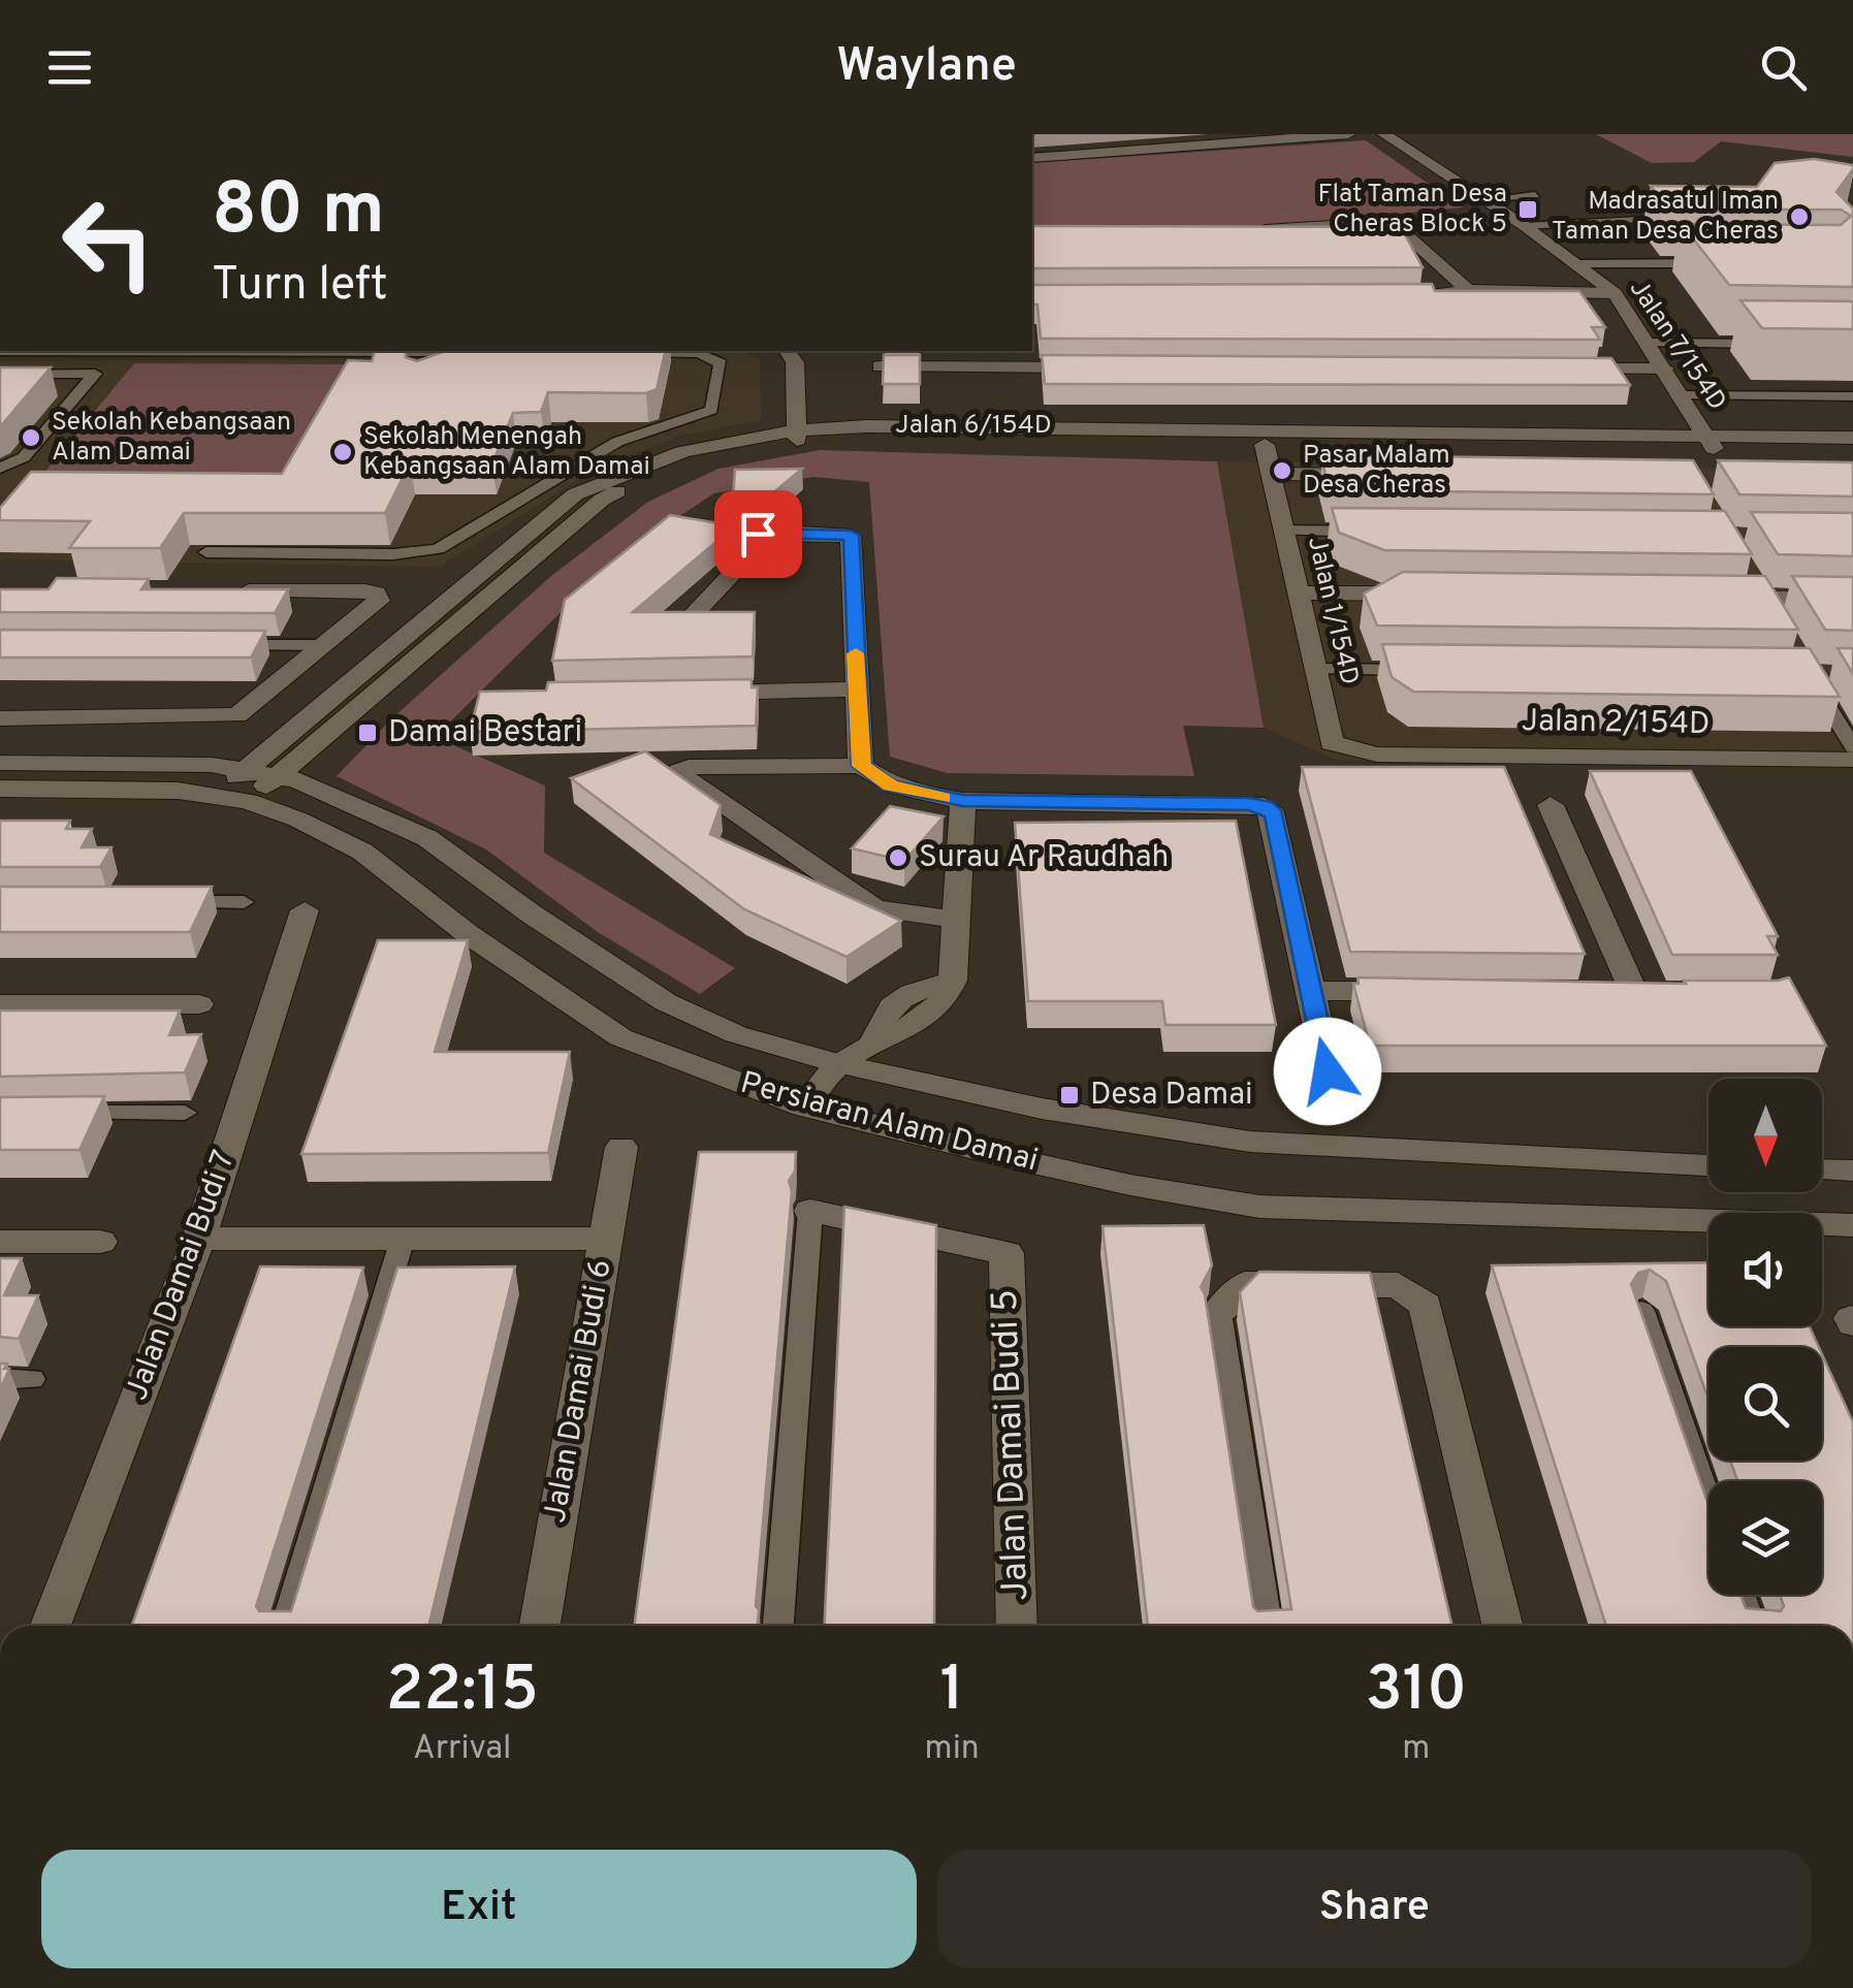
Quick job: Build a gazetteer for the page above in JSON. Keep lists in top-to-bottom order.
{
  "streets": {
    "street": [
      "Jalan 7/154D",
      "Jalan 6/154D",
      "Jalan 1/154D",
      "Jalan 2/154D",
      "Persiaran Alam Damai",
      "Jalan Damai Budi 7",
      "Jalan Damai Budi 6",
      "Jalan Damai Budi 5"
    ]
  },
  "crossings": [
    ["Jalan 7/154D", "Jalan 6/154D"],
    ["Jalan 6/154D", "Jalan 1/154D"],
    ["Jalan 6/154D", "Persiaran Alam Damai"],
    ["Jalan 1/154D", "Jalan 2/154D"]
  ],
  "places": {
    "transit": ["Flat Taman Desa Cheras Block 5", "Damai Bestari", "Desa Damai"],
    "other": [
      "Madrasatul Iman Taman Desa Cheras",
      "Sekolah Kebangsaan Alam Damai",
      "Sekolah Menengah Kebangsaan Alam Damai",
      "Pasar Malam Desa Cheras",
      "Surau Ar Raudhah"
    ]
  },
  "north": "bottom",
  "page": {
    "header": "Waylane",
    "turn": ["80 m", "Turn left"],
    "eta": [
      "22:15",
      "Arrival",
      "1",
      "min",
      "310",
      "m"
    ],
    "buttons": ["Exit", "Share"]
  }
}
